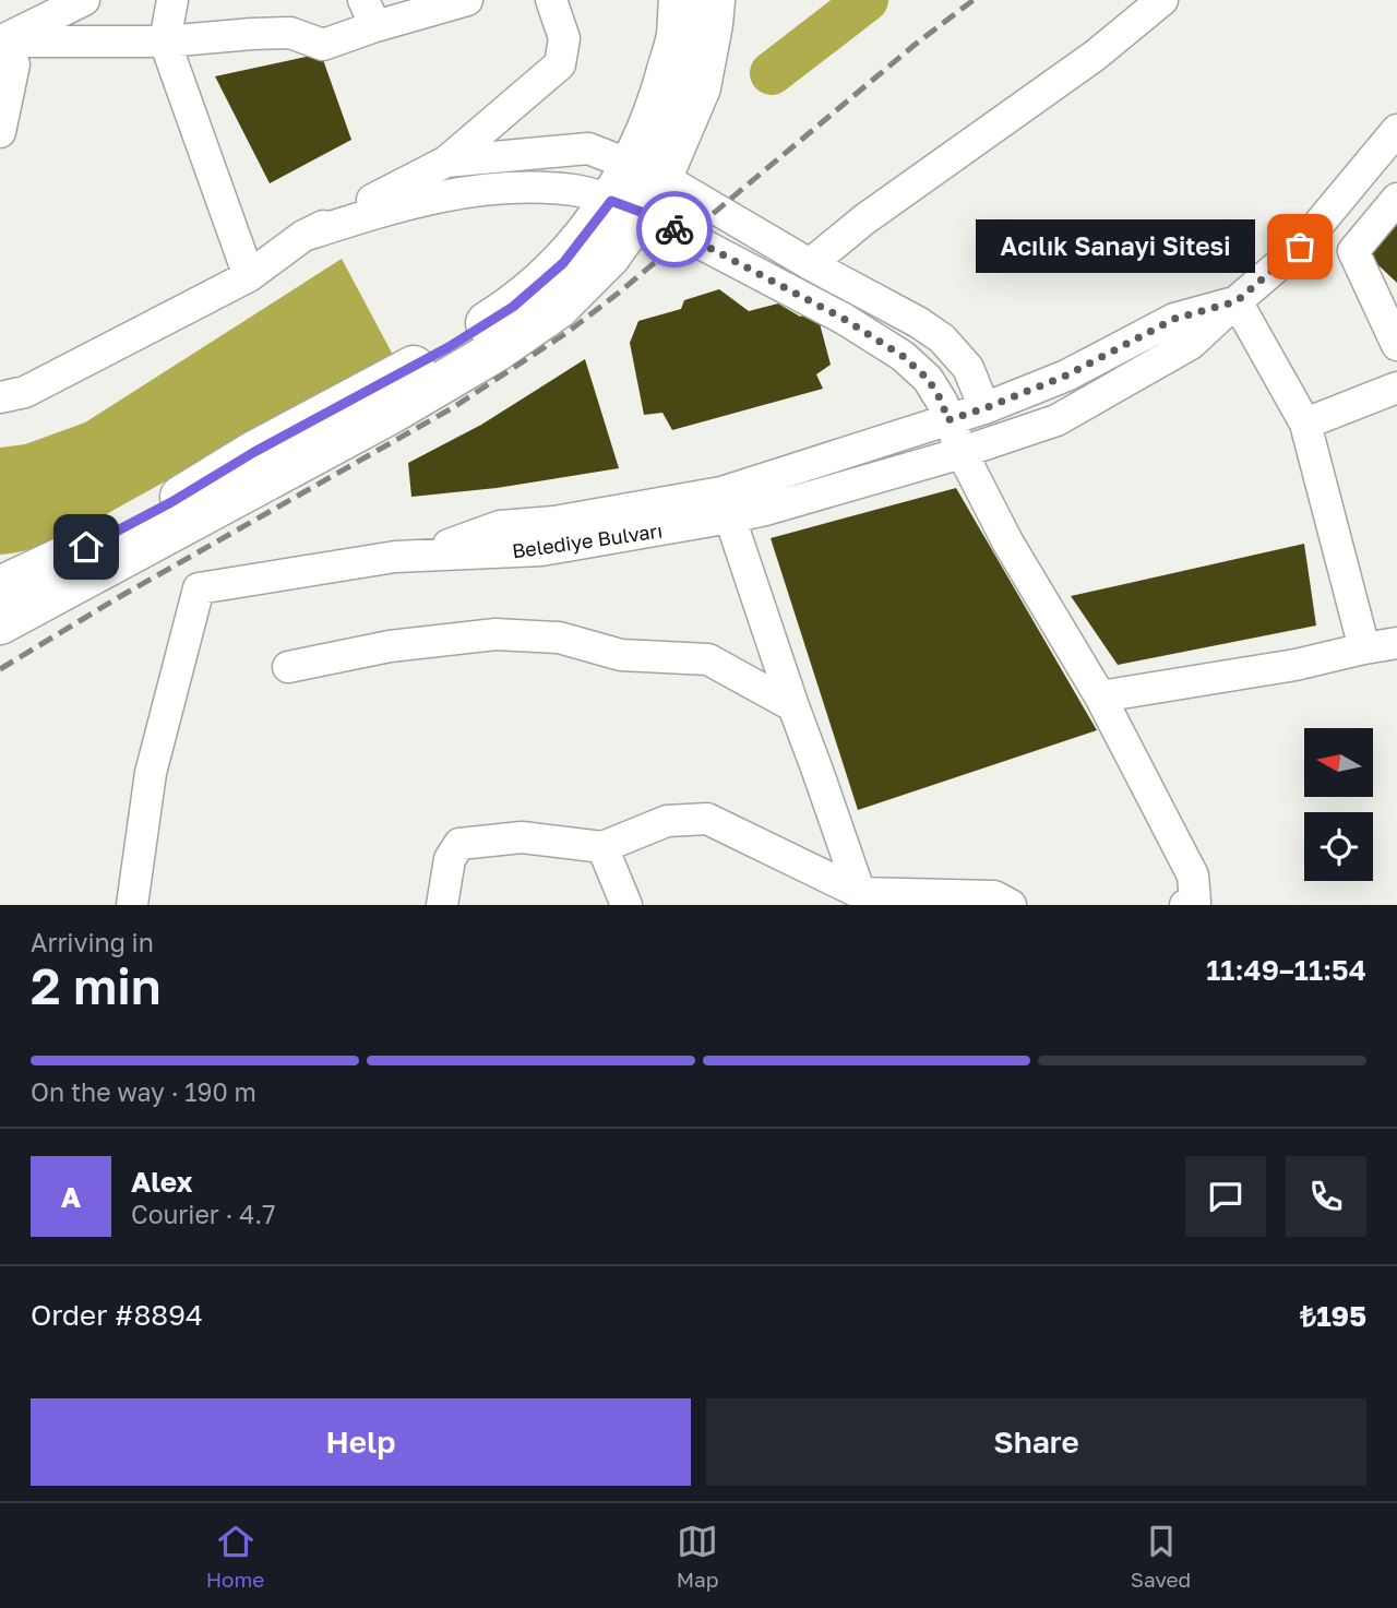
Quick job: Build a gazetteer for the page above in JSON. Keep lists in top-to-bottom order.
{
  "streets": {
    "street": ["Belediye Bulvarı"]
  },
  "places": ["Acılık Sanayi Sitesi"],
  "north": "left",
  "page": {
    "bubble": "Acılık Sanayi Sitesi",
    "heading": ["2 min", "Arriving in", "11:49–11:54"],
    "panel": [
      "Alex",
      "Courier · 4.7",
      "Order #8894",
      "₺195"
    ],
    "bar": "On the way · 190 m",
    "round": "A",
    "buttons": ["Help", "Share"],
    "tabs": ["Home", "Map", "Saved"]
  }
}
